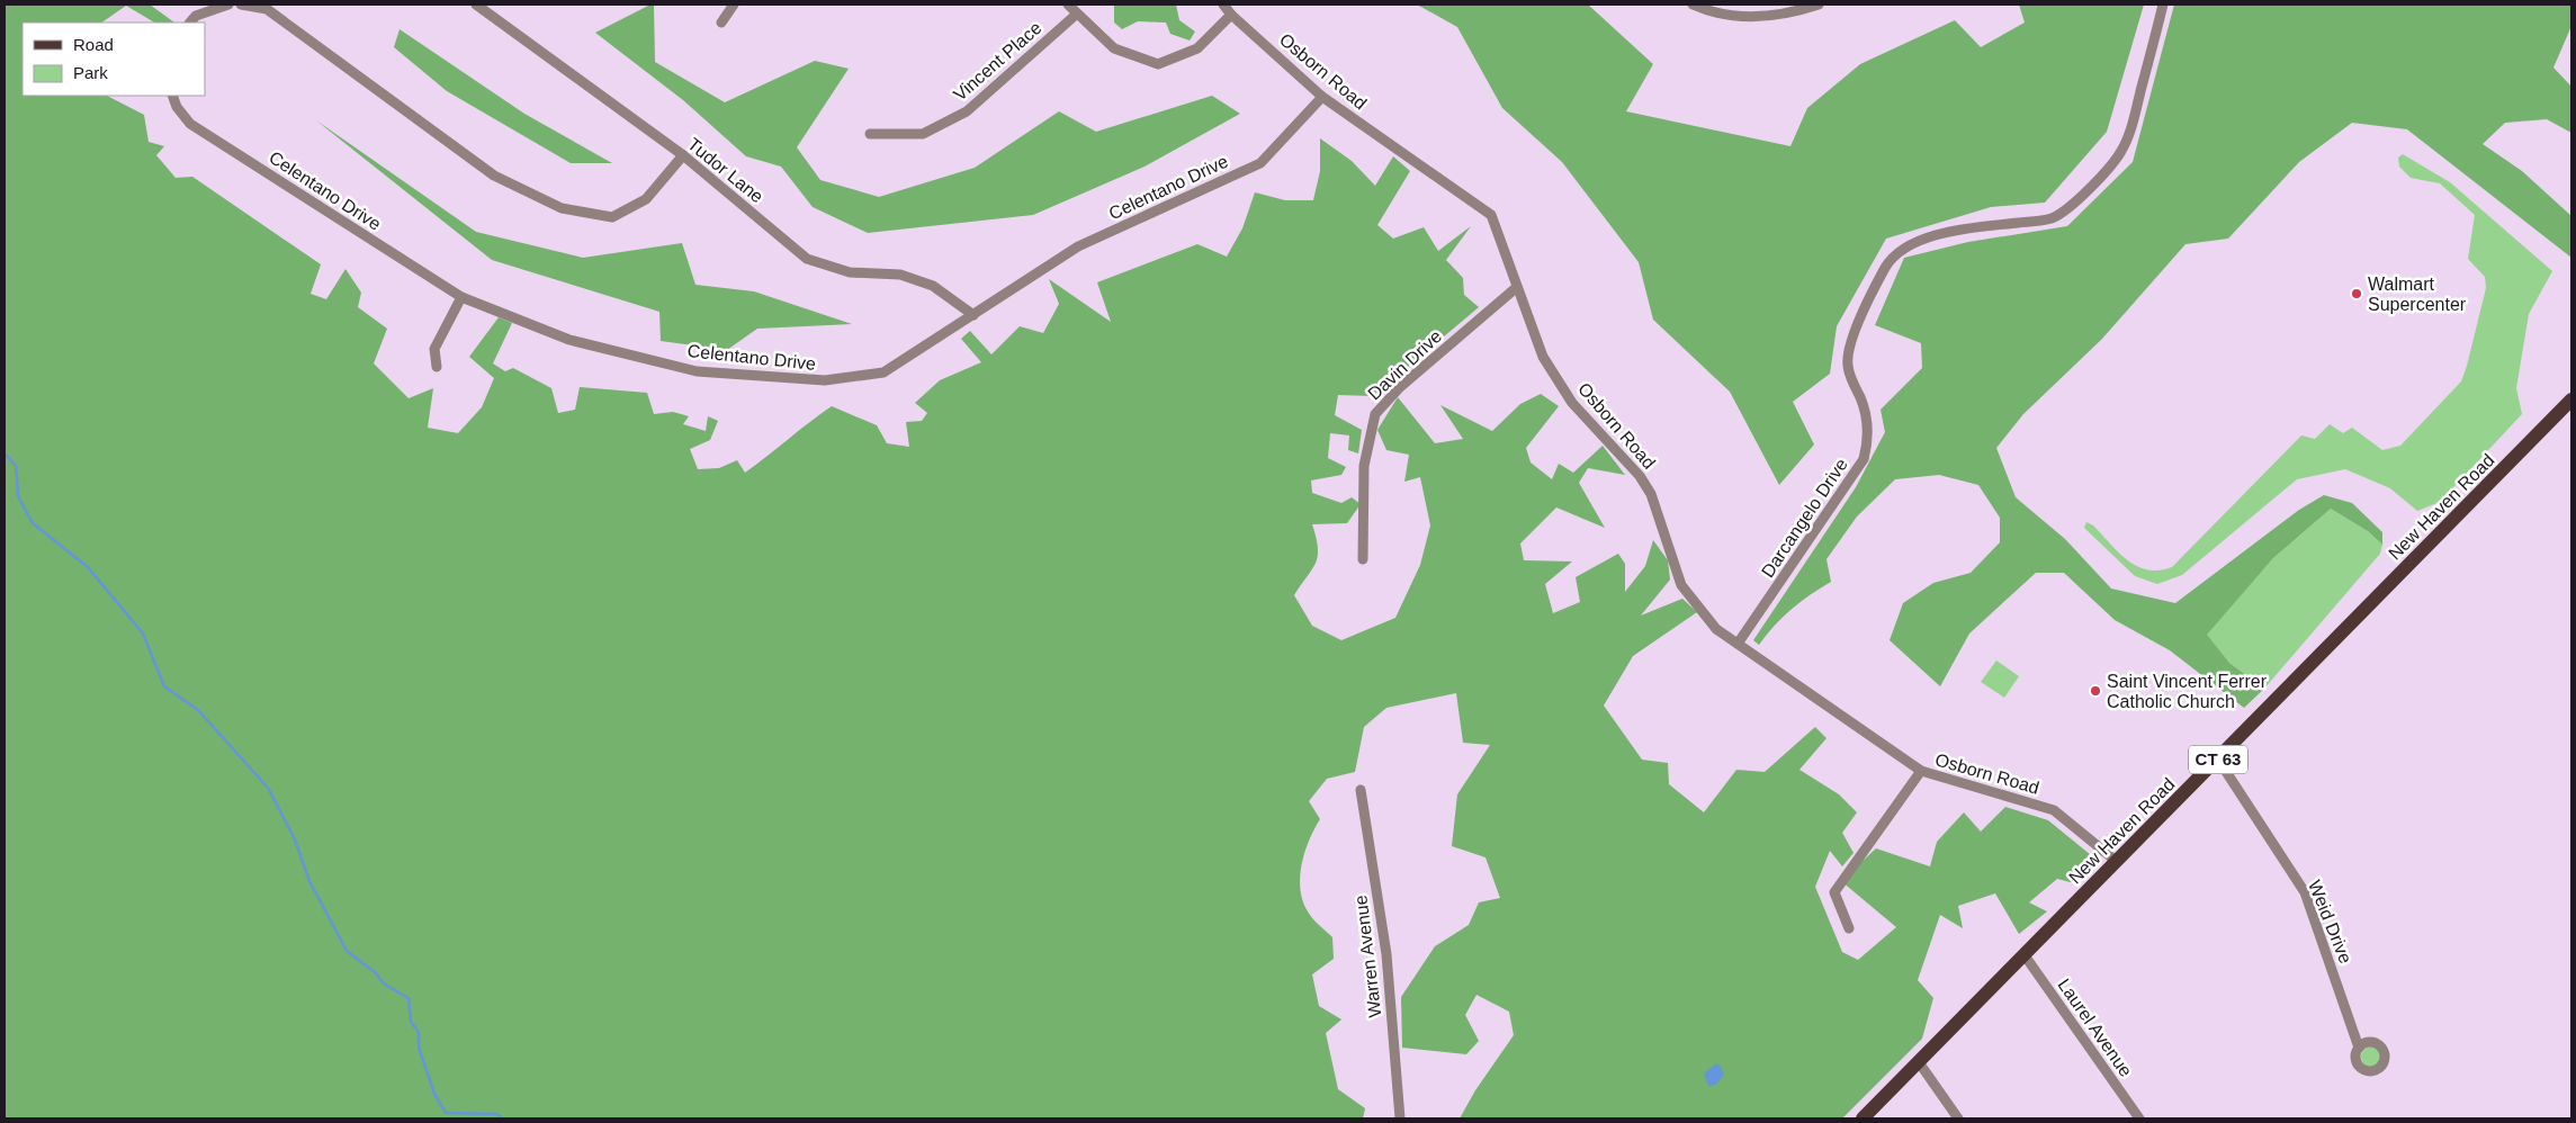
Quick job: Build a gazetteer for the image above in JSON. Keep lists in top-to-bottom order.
{
  "streets": {
    "main road": ["New Haven Road", "CT 63"],
    "street": [
      "Vincent Place",
      "Osborn Road",
      "Tudor Lane",
      "Celentano Drive",
      "Davin Drive",
      "Darcangelo Drive",
      "Weid Drive",
      "Warren Avenue",
      "Laurel Avenue"
    ]
  },
  "crossings": [
    ["Osborn Road", "Celentano Drive"],
    ["Osborn Road", "Davin Drive"],
    ["Osborn Road", "New Haven Road"],
    ["Osborn Road", "Darcangelo Drive"],
    ["Tudor Lane", "Celentano Drive"],
    ["New Haven Road", "Weid Drive"],
    ["New Haven Road", "Laurel Avenue"]
  ],
  "places": ["Walmart Supercenter", "Saint Vincent Ferrer Catholic Church"],
  "legend": ["Road", "Park"]
}
